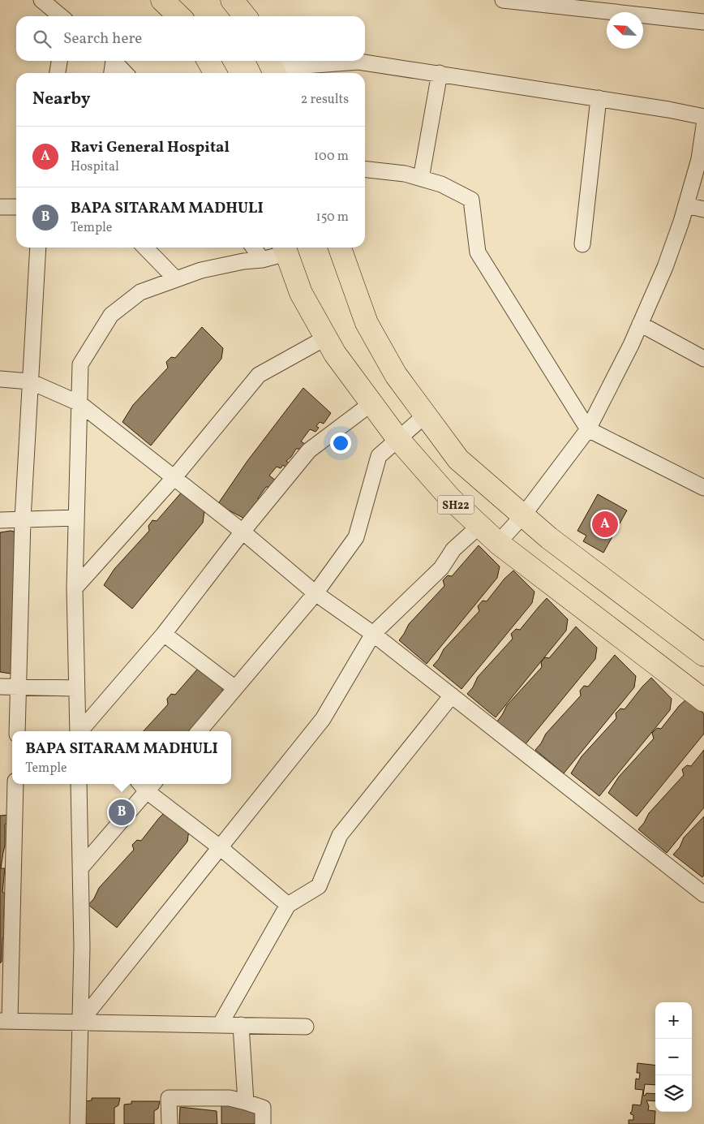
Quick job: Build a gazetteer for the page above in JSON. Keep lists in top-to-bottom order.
{
  "streets": {
    "main road": ["SH22"]
  },
  "north": "top left",
  "page": {
    "search": "Search here",
    "heading": ["Nearby", "2 results"],
    "list": [
      {
        "mark": "A",
        "name": "Ravi General Hospital",
        "note": "Hospital",
        "value": "100 m"
      },
      {
        "mark": "B",
        "name": "BAPA SITARAM MADHULI",
        "note": "Temple",
        "value": "150 m"
      }
    ],
    "pins": ["A", "B"],
    "popup": ["BAPA SITARAM MADHULI", "Temple"],
    "map_buttons": ["+", "−"]
  }
}
